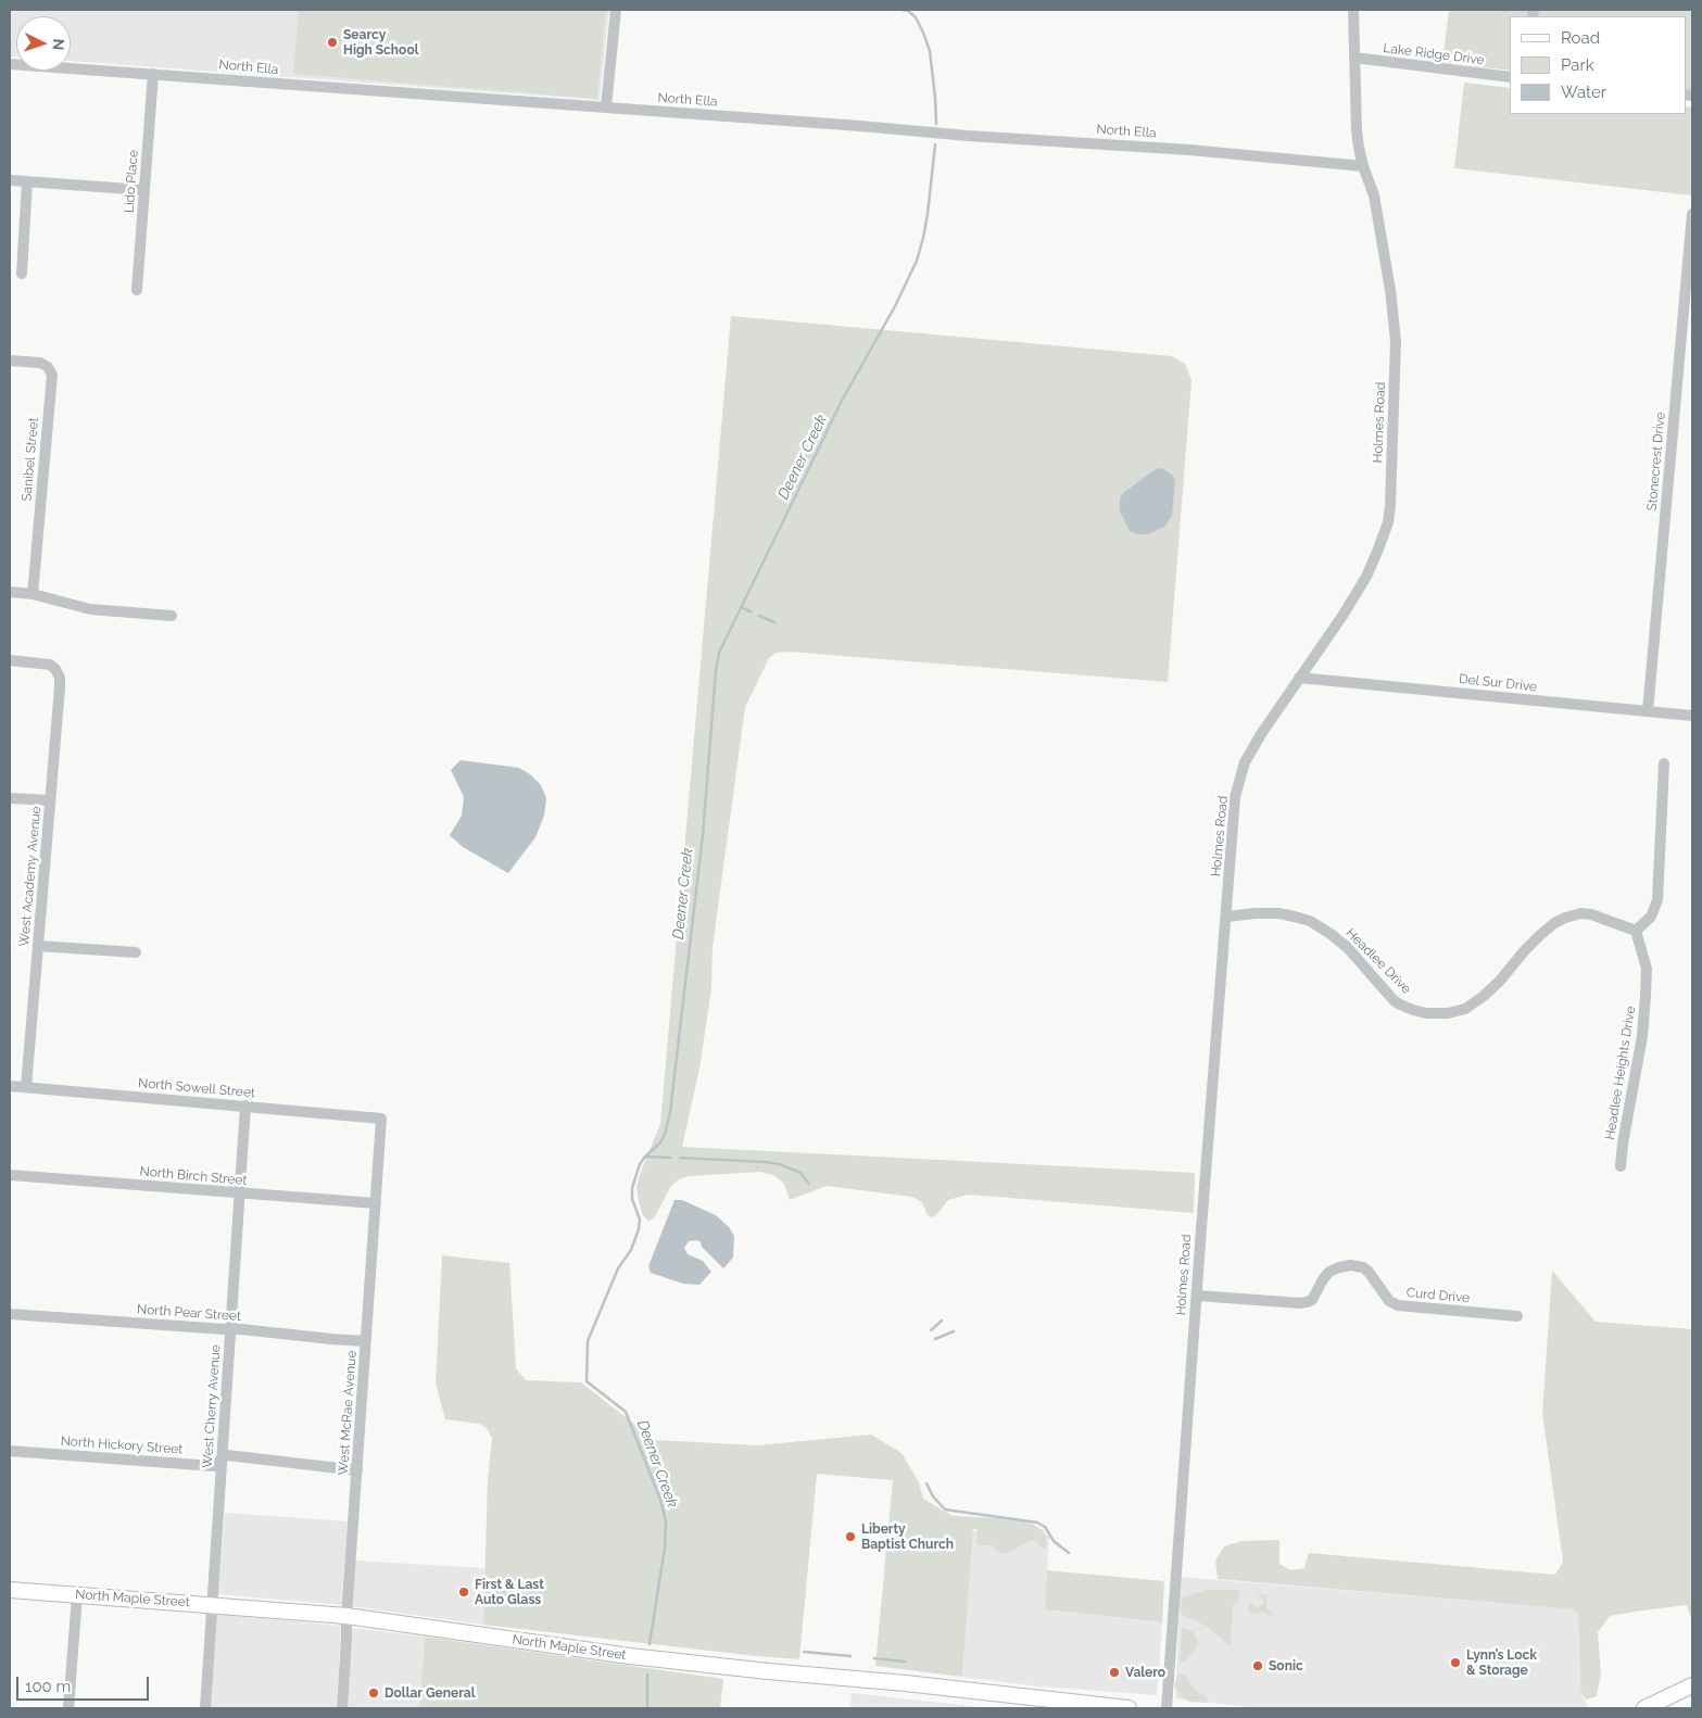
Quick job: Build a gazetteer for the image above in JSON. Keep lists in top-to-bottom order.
{
  "streets": {
    "main road": ["North Maple Street"],
    "street": [
      "Lake Ridge Drive",
      "North Ella",
      "Lido Place",
      "Holmes Road",
      "Sanibel Street",
      "Stonecrest Drive",
      "Del Sur Drive",
      "West Academy Avenue",
      "Headlee Drive",
      "Headlee Heights Drive",
      "North Sowell Street",
      "North Birch Street",
      "Curd Drive",
      "North Pear Street",
      "West Cherry Avenue",
      "West McRae Avenue",
      "North Hickory Street"
    ]
  },
  "crossings": [
    ["Lake Ridge Drive", "Holmes Road"],
    ["North Ella", "Lido Place"],
    ["North Ella", "Holmes Road"],
    ["Holmes Road", "Del Sur Drive"],
    ["Holmes Road", "Headlee Drive"],
    ["Holmes Road", "Curd Drive"],
    ["Stonecrest Drive", "Del Sur Drive"],
    ["West Academy Avenue", "North Sowell Street"],
    ["Headlee Drive", "Headlee Heights Drive"],
    ["North Sowell Street", "West Cherry Avenue"],
    ["North Sowell Street", "West McRae Avenue"],
    ["North Birch Street", "West Cherry Avenue"],
    ["North Birch Street", "West McRae Avenue"],
    ["North Pear Street", "West Cherry Avenue"],
    ["North Pear Street", "West McRae Avenue"],
    ["West Cherry Avenue", "North Hickory Street"],
    ["West Cherry Avenue", "North Maple Street"],
    ["West McRae Avenue", "North Hickory Street"],
    ["West McRae Avenue", "North Maple Street"]
  ],
  "water": ["Deener Creek"],
  "places": [
    "Searcy High School",
    "Liberty Baptist Church",
    "First & Last Auto Glass",
    "Lynn’s Lock & Storage",
    "Sonic",
    "Valero",
    "Dollar General"
  ],
  "legend": ["Road", "Park", "Water"],
  "scale_bar": "100 m",
  "north": "right"
}
